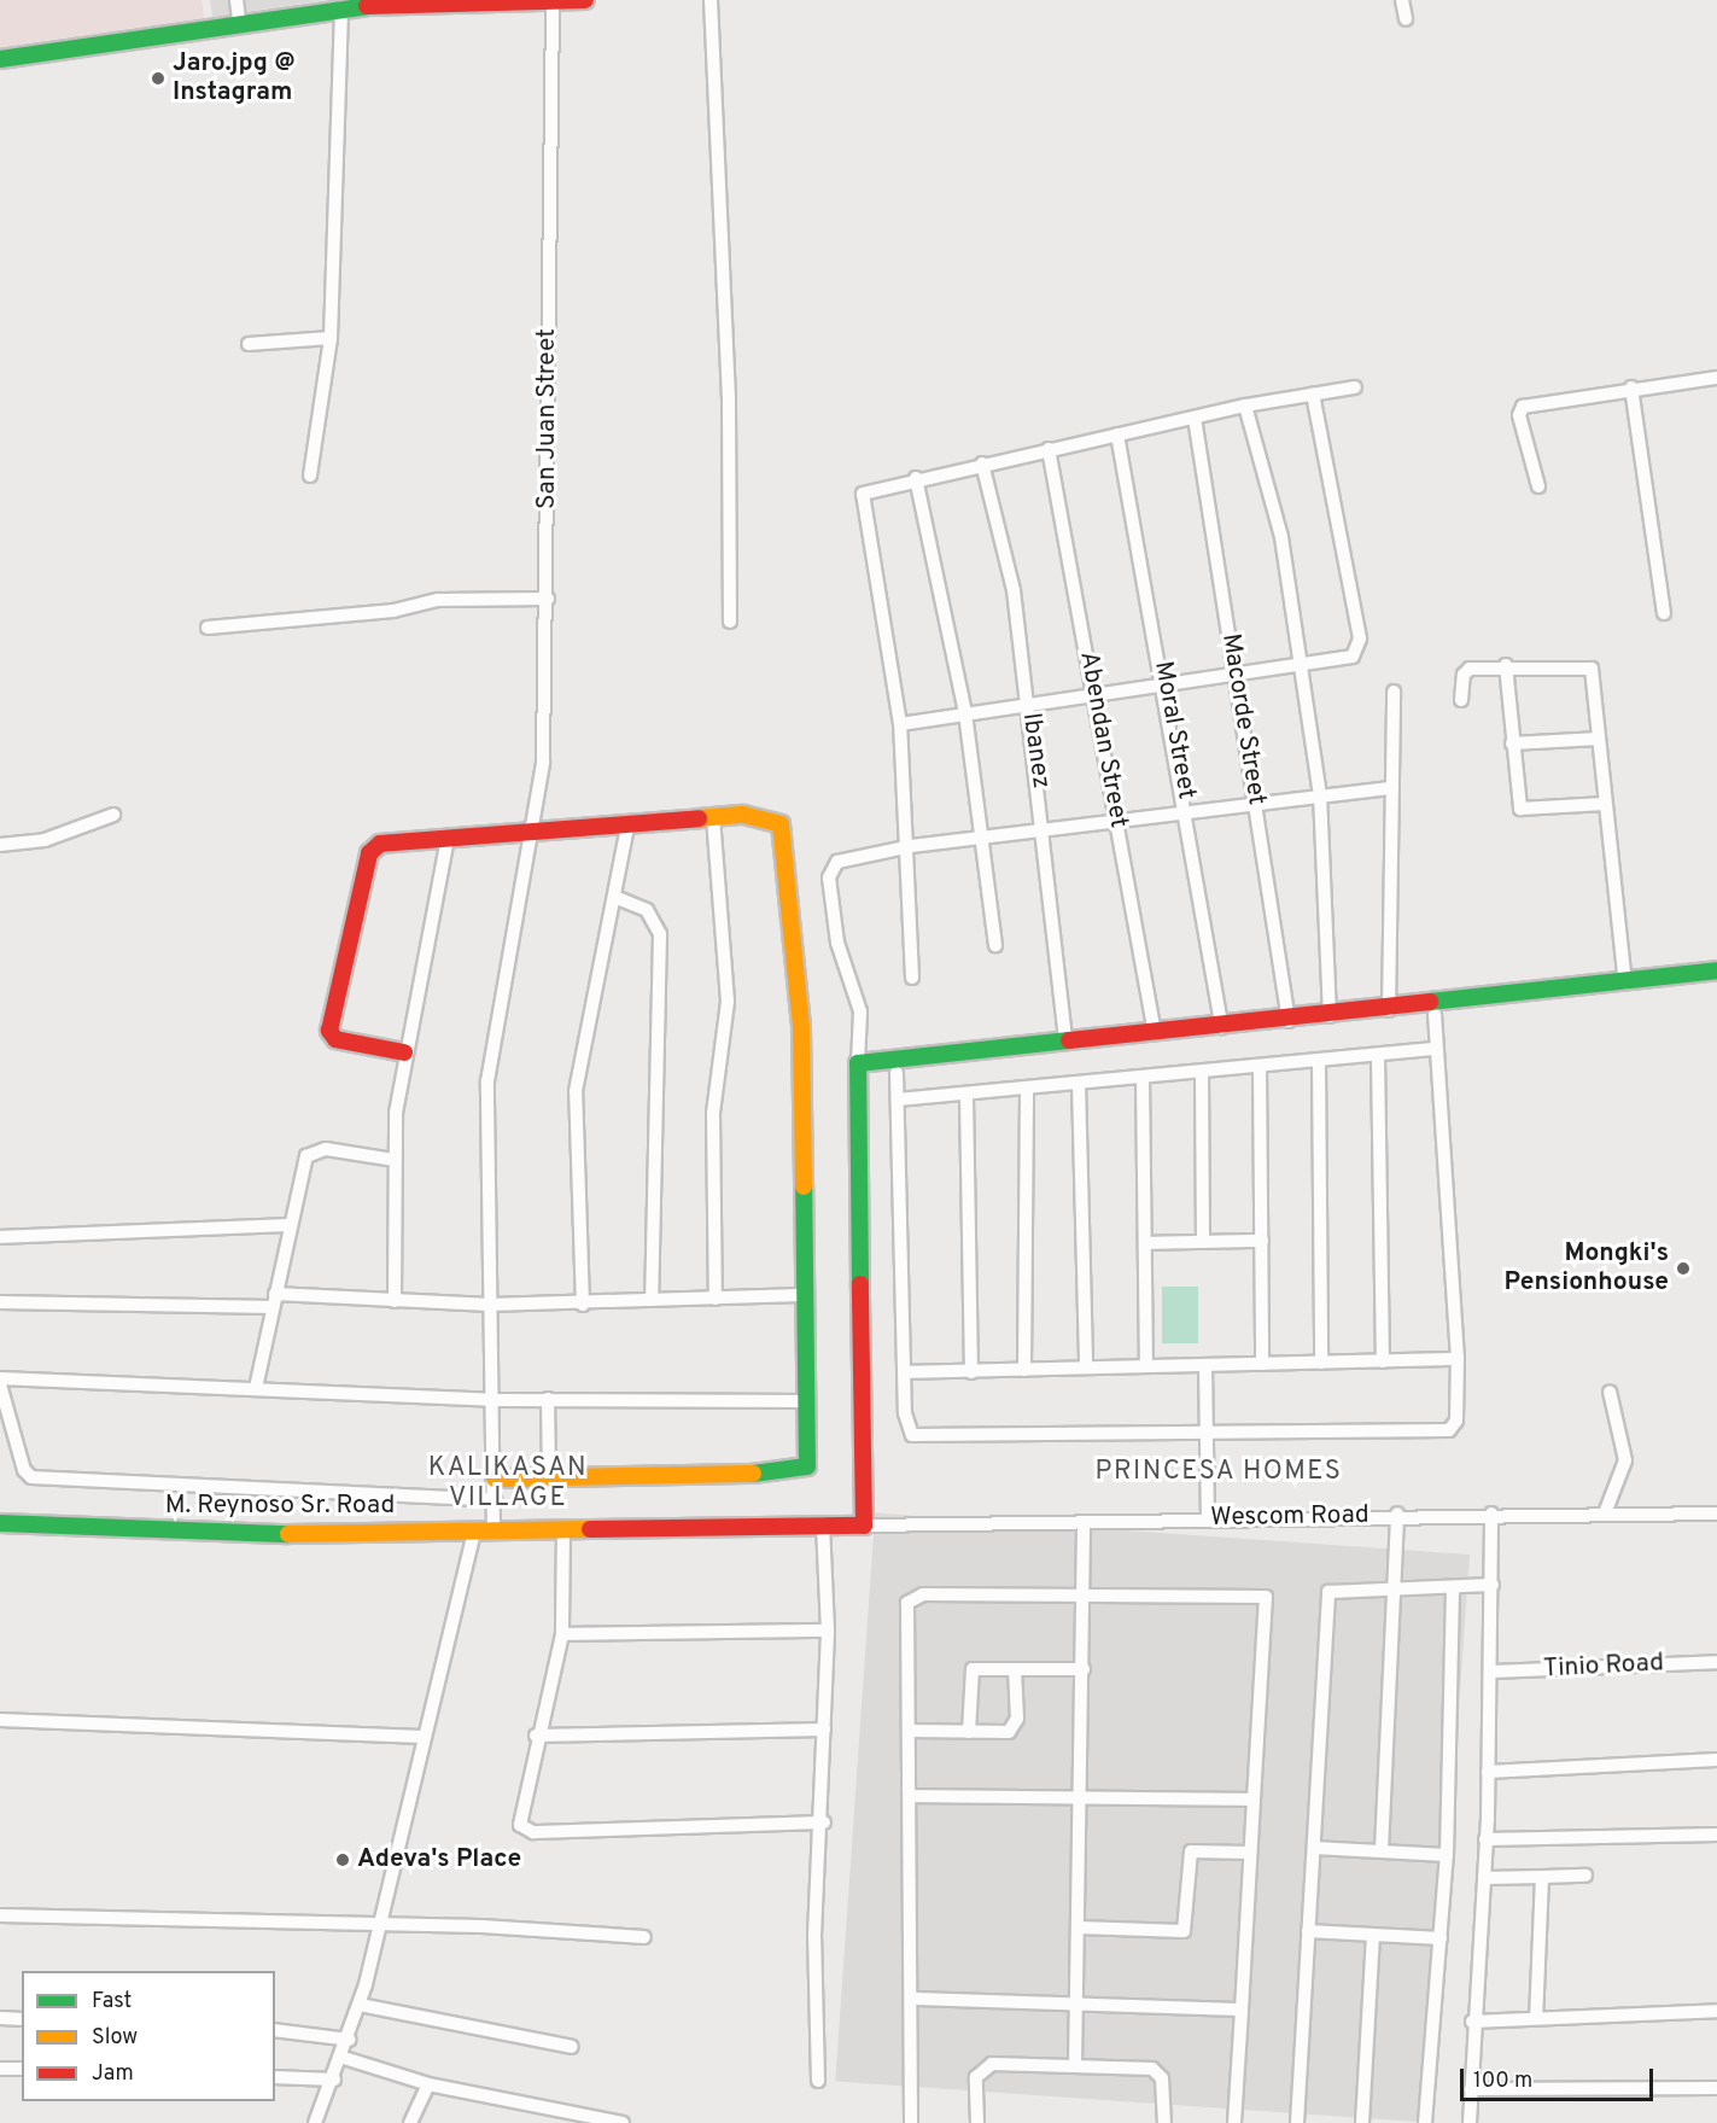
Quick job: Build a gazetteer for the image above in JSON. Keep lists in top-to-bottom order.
{
  "streets": {
    "street": [
      "San Juan Street",
      "Macorde Street",
      "Moral Street",
      "Abendan Street",
      "Ibanez",
      "M. Reynoso Sr. Road",
      "Wescom Road",
      "Tinio Road"
    ]
  },
  "crossings": [
    ["San Juan Street", "M. Reynoso Sr. Road"],
    ["M. Reynoso Sr. Road", "Wescom Road"]
  ],
  "districts": ["KALIKASAN VILLAGE", "PRINCESA HOMES"],
  "places": ["Jaro.jpg @ Instagram", "Mongki's Pensionhouse", "Adeva's Place"],
  "legend": ["Fast", "Slow", "Jam"],
  "scale_bar": "100 m"
}
